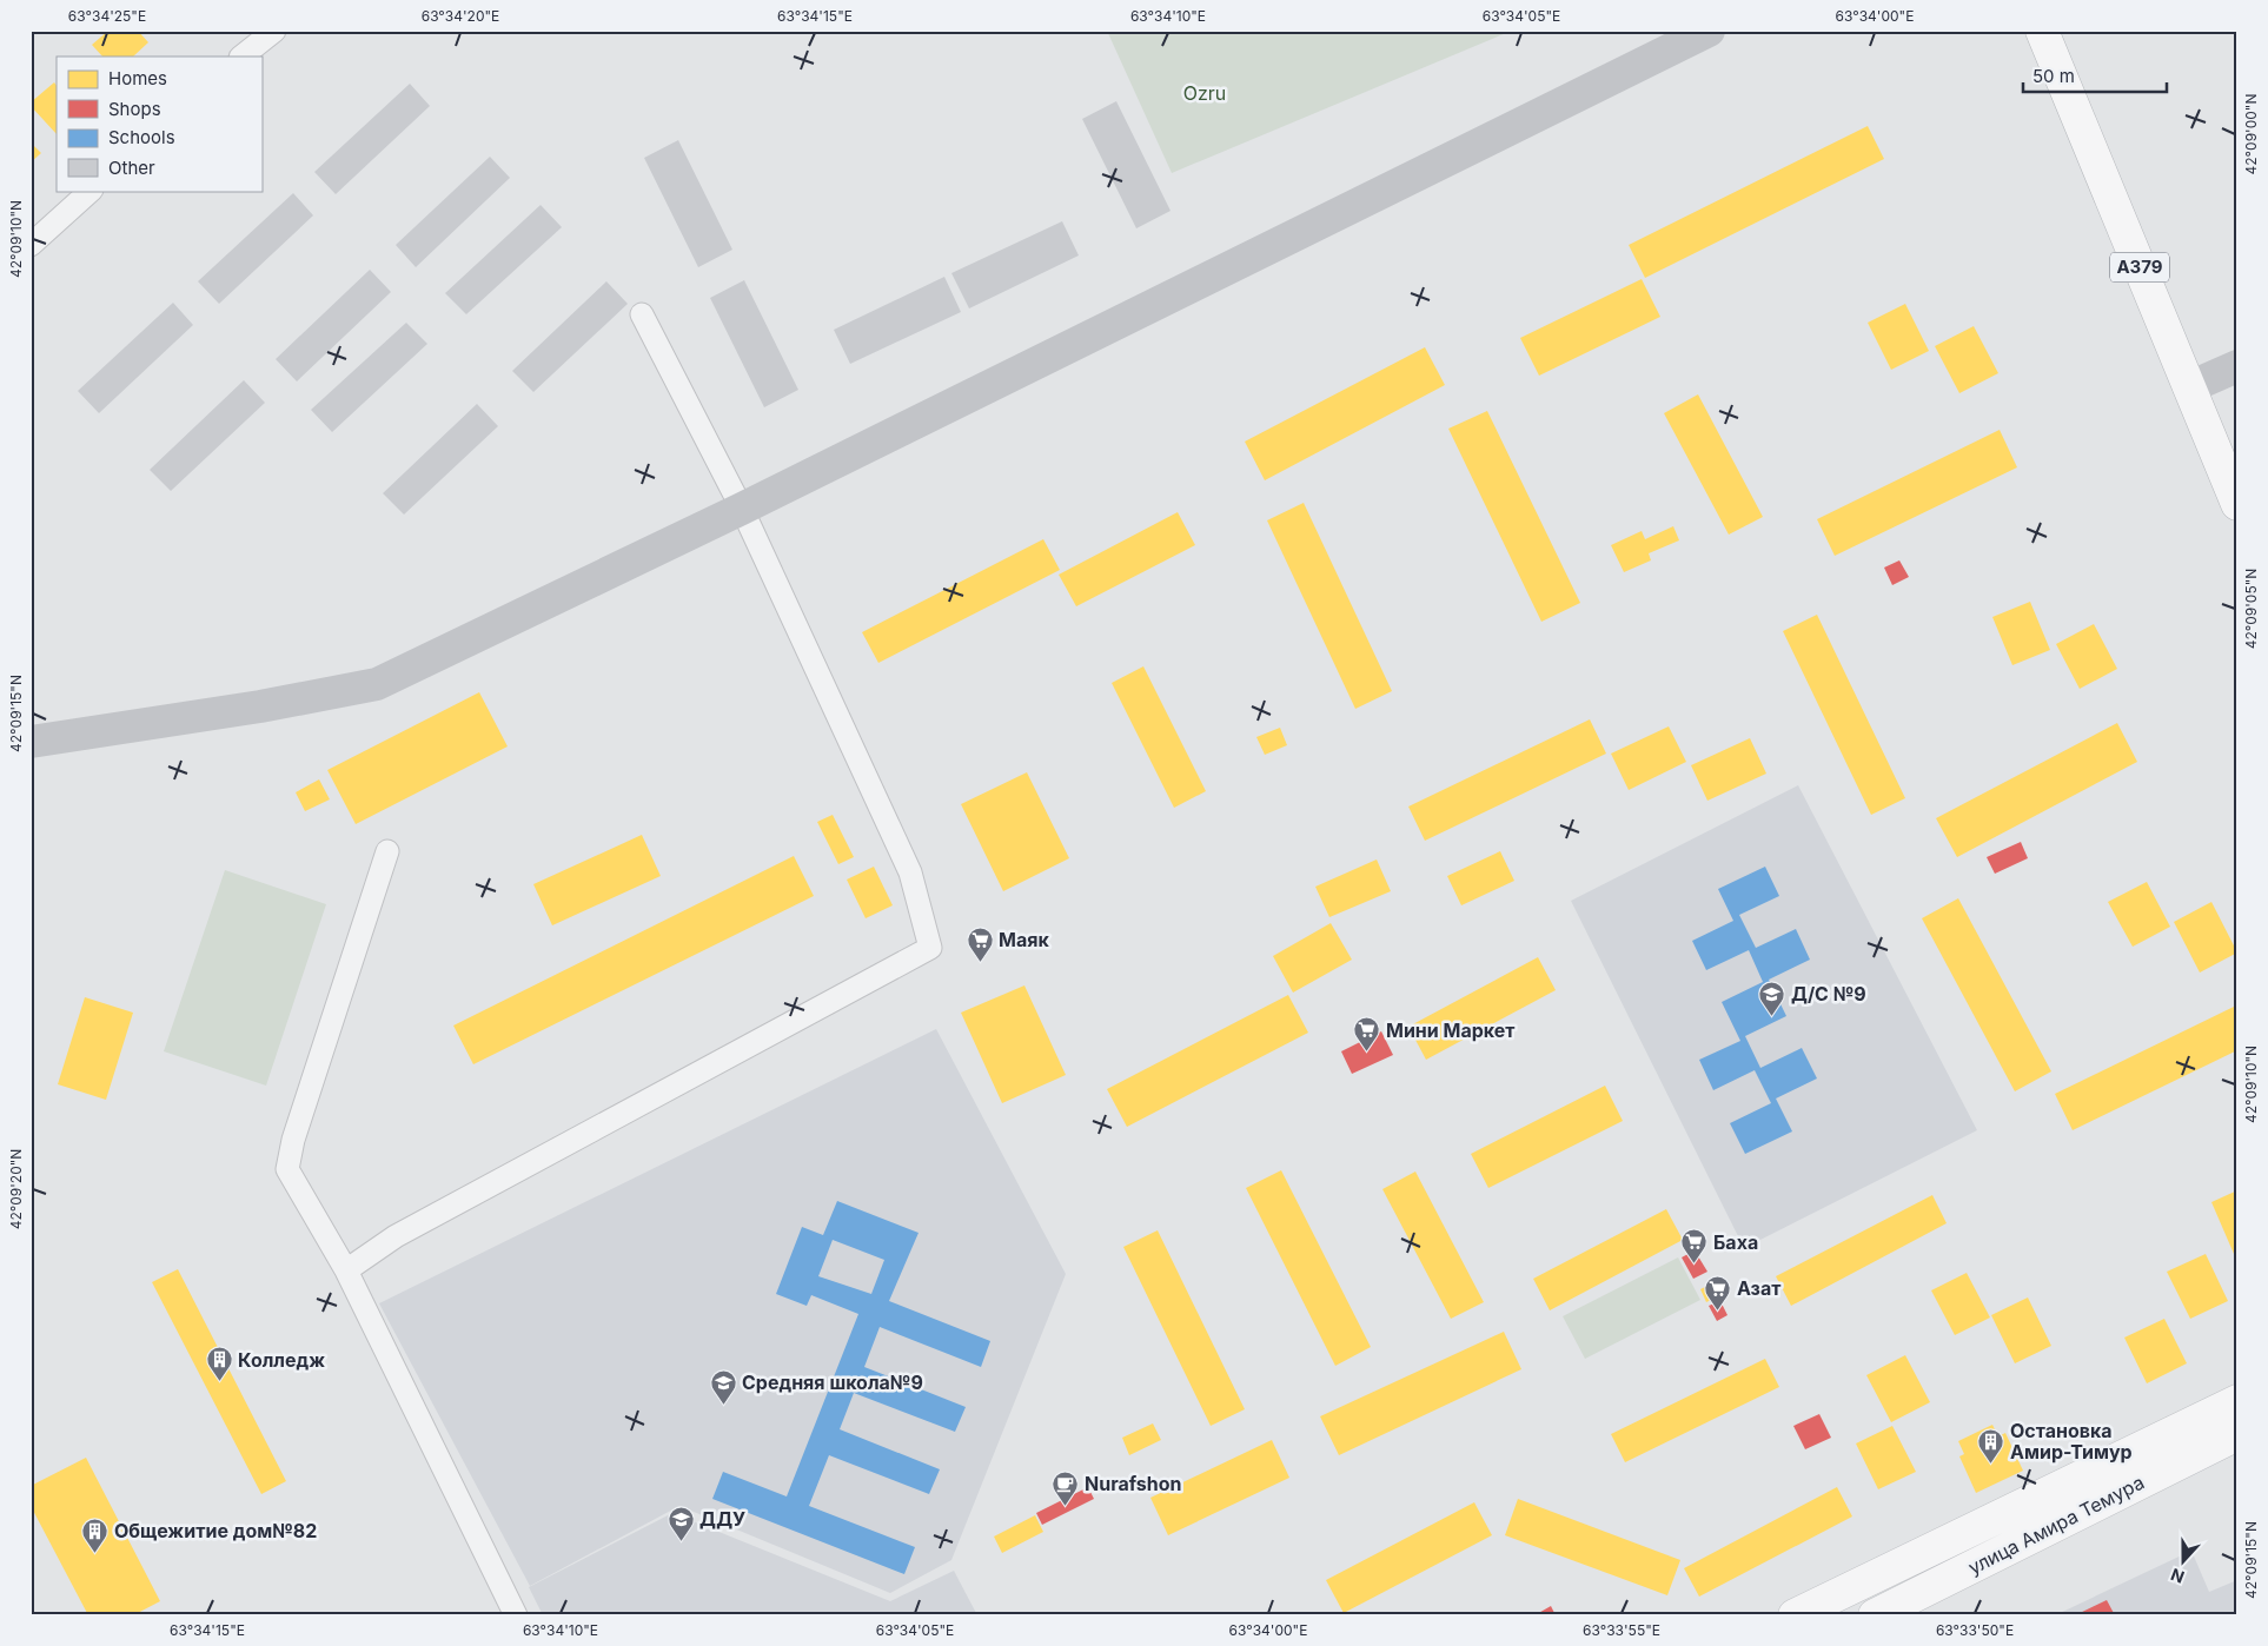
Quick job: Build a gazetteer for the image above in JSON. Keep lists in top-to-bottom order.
{
  "streets": {
    "main road": ["A379", "улица Амира Темура"]
  },
  "parks": ["Ozru"],
  "places": {
    "supermarket": [
      "Маяк",
      "Мини Маркет",
      "Баха",
      "Азат"
    ],
    "school or university": ["Д/С №9", "Средняя школа№9", "ДДУ"],
    "building": ["Колледж", "Остановка Амир-Тимур", "Общежитие дом№82"],
    "cafe": ["Nurafshon"]
  },
  "legend": [
    "Homes",
    "Shops",
    "Schools",
    "Other"
  ],
  "scale_bar": "50 m",
  "north": "bottom",
  "coordinates": [
    "63°34'25\"E",
    "63°34'20\"E",
    "63°34'15\"E",
    "63°34'10\"E",
    "63°34'05\"E",
    "63°34'00\"E",
    "42°09'00\"N",
    "42°09'10\"N",
    "42°09'05\"N",
    "42°09'15\"N",
    "42°09'20\"N",
    "63°33'55\"E",
    "63°33'50\"E"
  ]
}
